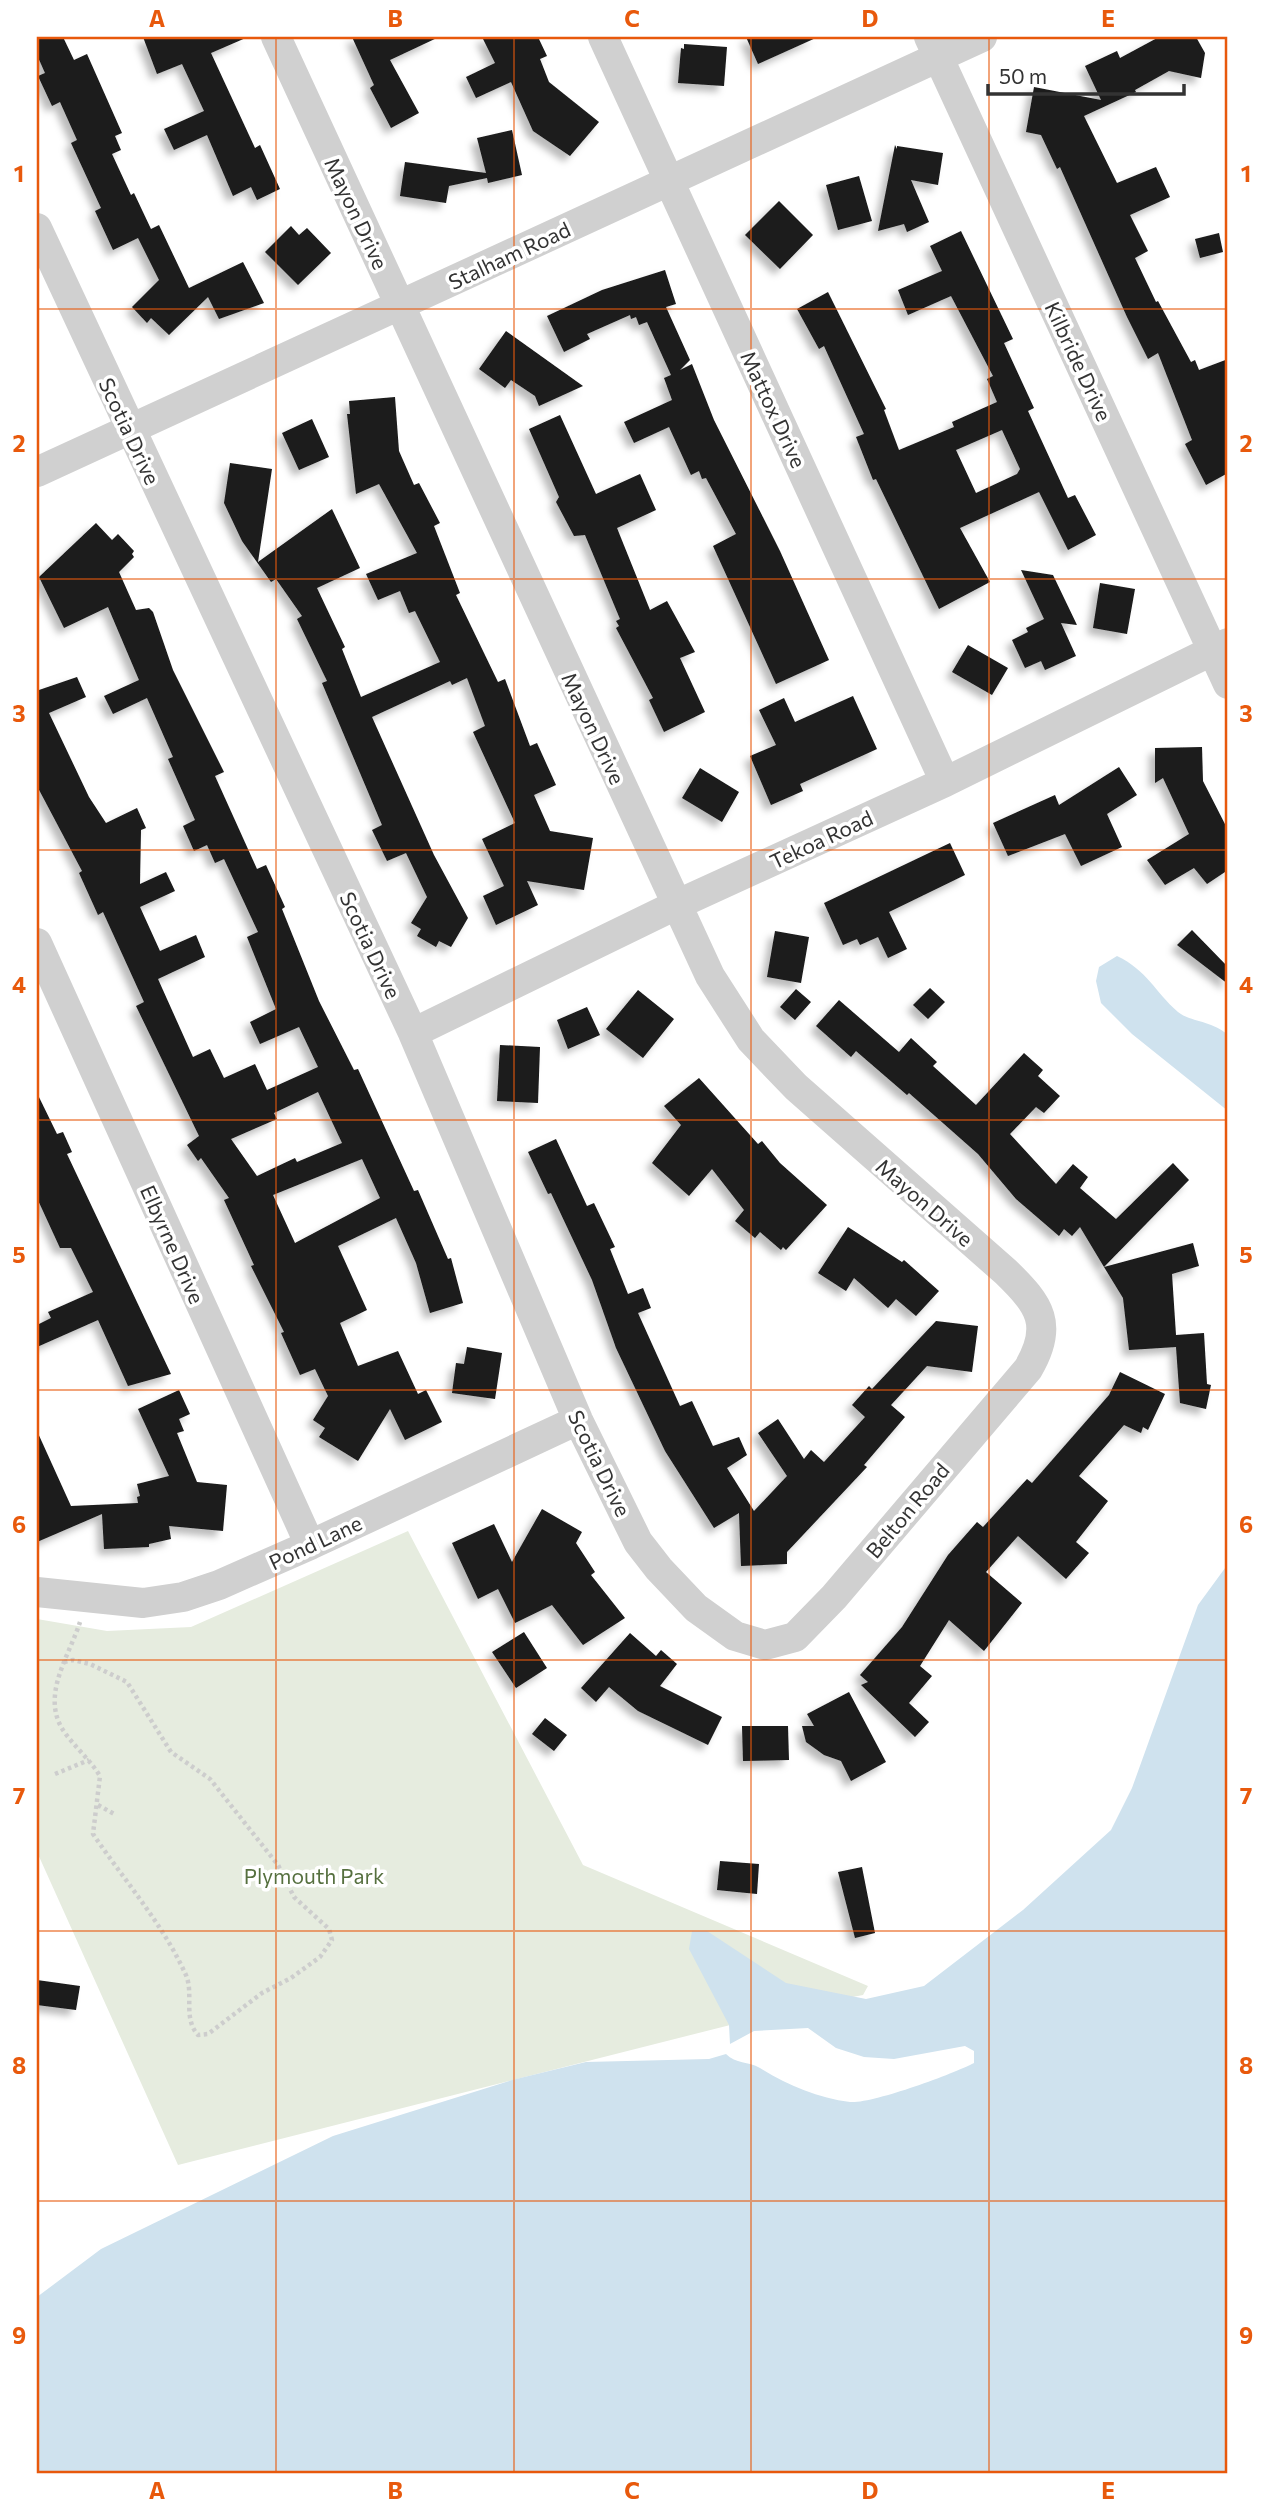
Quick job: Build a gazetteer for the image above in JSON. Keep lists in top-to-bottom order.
{
  "streets": {
    "street": [
      "Mayon Drive",
      "Stalham Road",
      "Kilbride Drive",
      "Mattox Drive",
      "Scotia Drive",
      "Tekoa Road",
      "Elbyrne Drive",
      "Belton Road",
      "Pond Lane"
    ]
  },
  "crossings": [
    ["Mayon Drive", "Stalham Road"],
    ["Mayon Drive", "Tekoa Road"],
    ["Mayon Drive", "Belton Road"],
    ["Stalham Road", "Kilbride Drive"],
    ["Stalham Road", "Mattox Drive"],
    ["Stalham Road", "Scotia Drive"],
    ["Kilbride Drive", "Tekoa Road"],
    ["Mattox Drive", "Tekoa Road"],
    ["Scotia Drive", "Tekoa Road"],
    ["Scotia Drive", "Belton Road"],
    ["Scotia Drive", "Pond Lane"],
    ["Elbyrne Drive", "Pond Lane"]
  ],
  "parks": ["Plymouth Park"],
  "scale_bar": "50 m",
  "grid": {
    "columns": [
      "A",
      "B",
      "C",
      "D",
      "E"
    ],
    "rows": [
      "1",
      "2",
      "3",
      "4",
      "5",
      "6",
      "7",
      "8",
      "9"
    ]
  }
}
